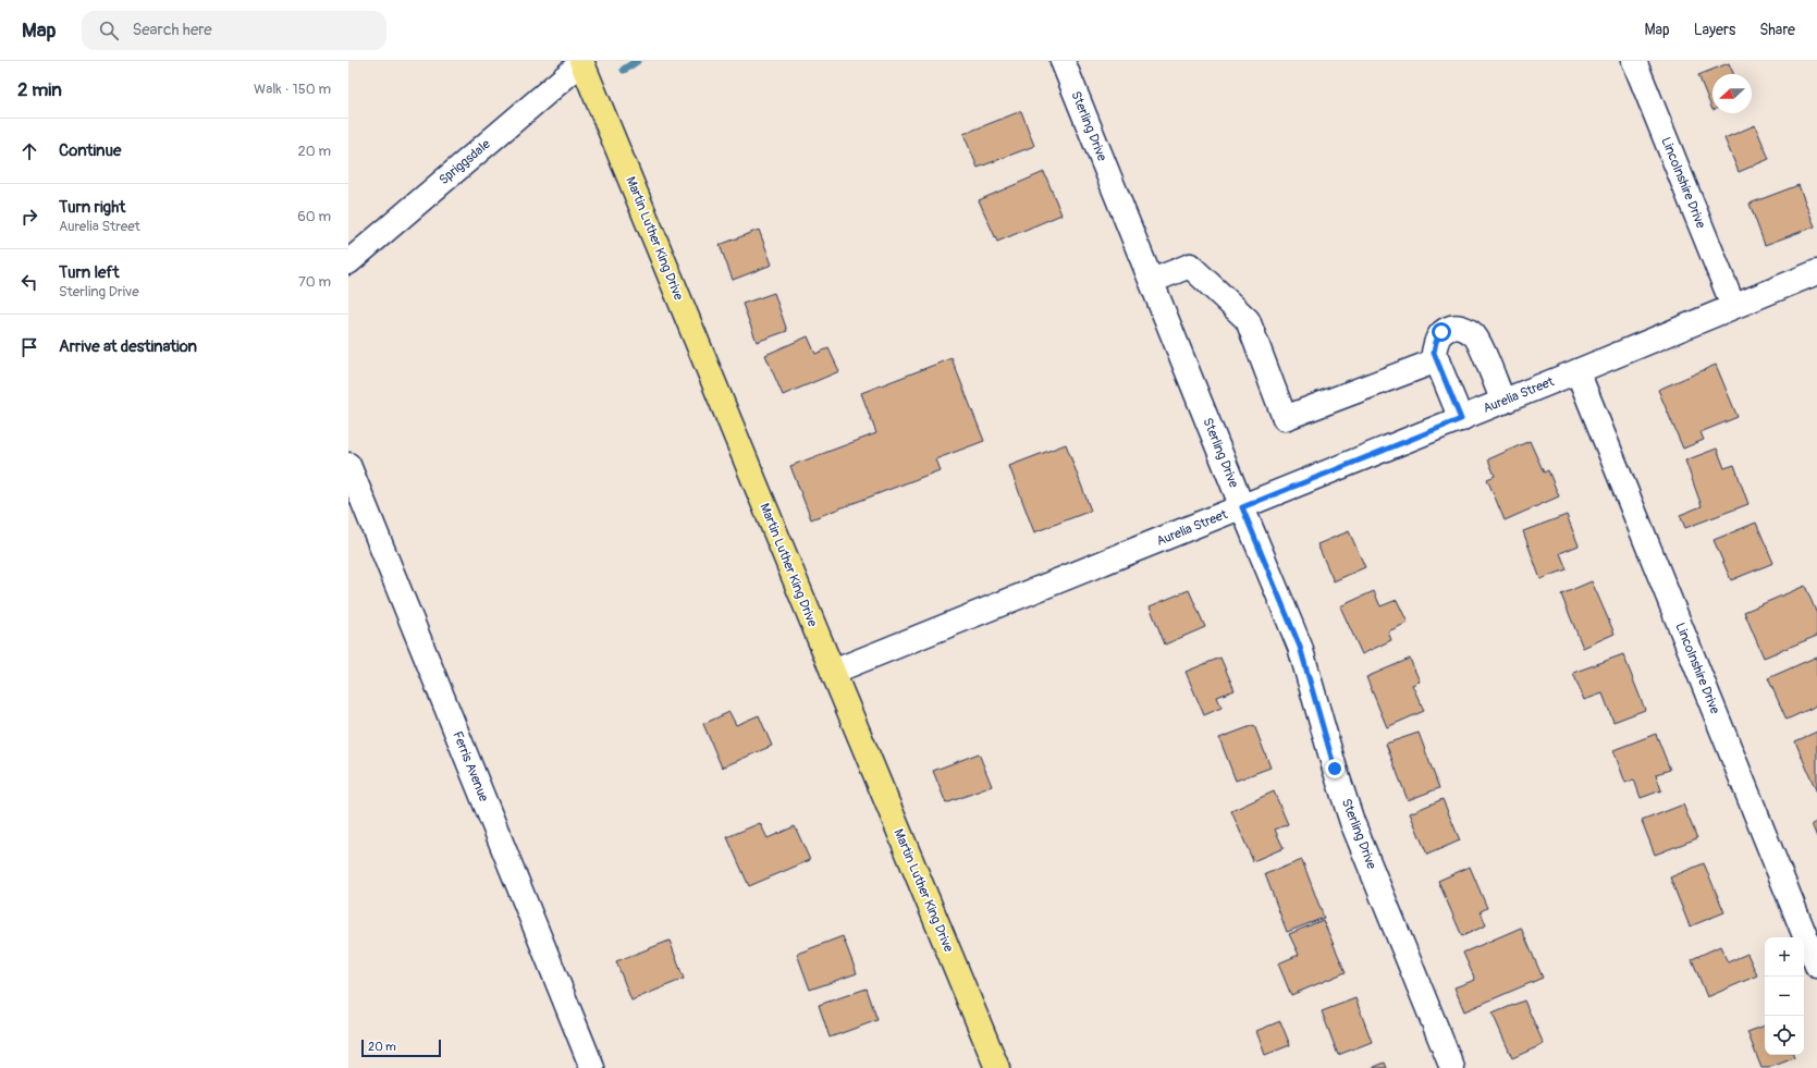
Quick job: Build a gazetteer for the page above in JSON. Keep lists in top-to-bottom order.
{
  "streets": {
    "main road": ["Martin Luther King Drive"],
    "street": [
      "Sterling Drive",
      "Spriggsdale",
      "Lincolnshire Drive",
      "Aurelia Street",
      "Ferris Avenue"
    ]
  },
  "crossings": [
    ["Sterling Drive", "Aurelia Street"],
    ["Spriggsdale", "Martin Luther King Drive"],
    ["Lincolnshire Drive", "Aurelia Street"],
    ["Martin Luther King Drive", "Aurelia Street"]
  ],
  "scale_bar": "20 m",
  "north": "left",
  "page": {
    "header": "Map",
    "search": "Search here",
    "nav": ["Map", "Layers", "Share"],
    "heading": ["2 min", "Walk · 150 m"],
    "list": [
      ["Continue", "20 m"],
      ["Turn right", "Aurelia Street", "60 m"],
      ["Turn left", "Sterling Drive", "70 m"],
      "Arrive at destination"
    ],
    "map_buttons": ["+", "−"],
    "scale": "20 m"
  }
}
